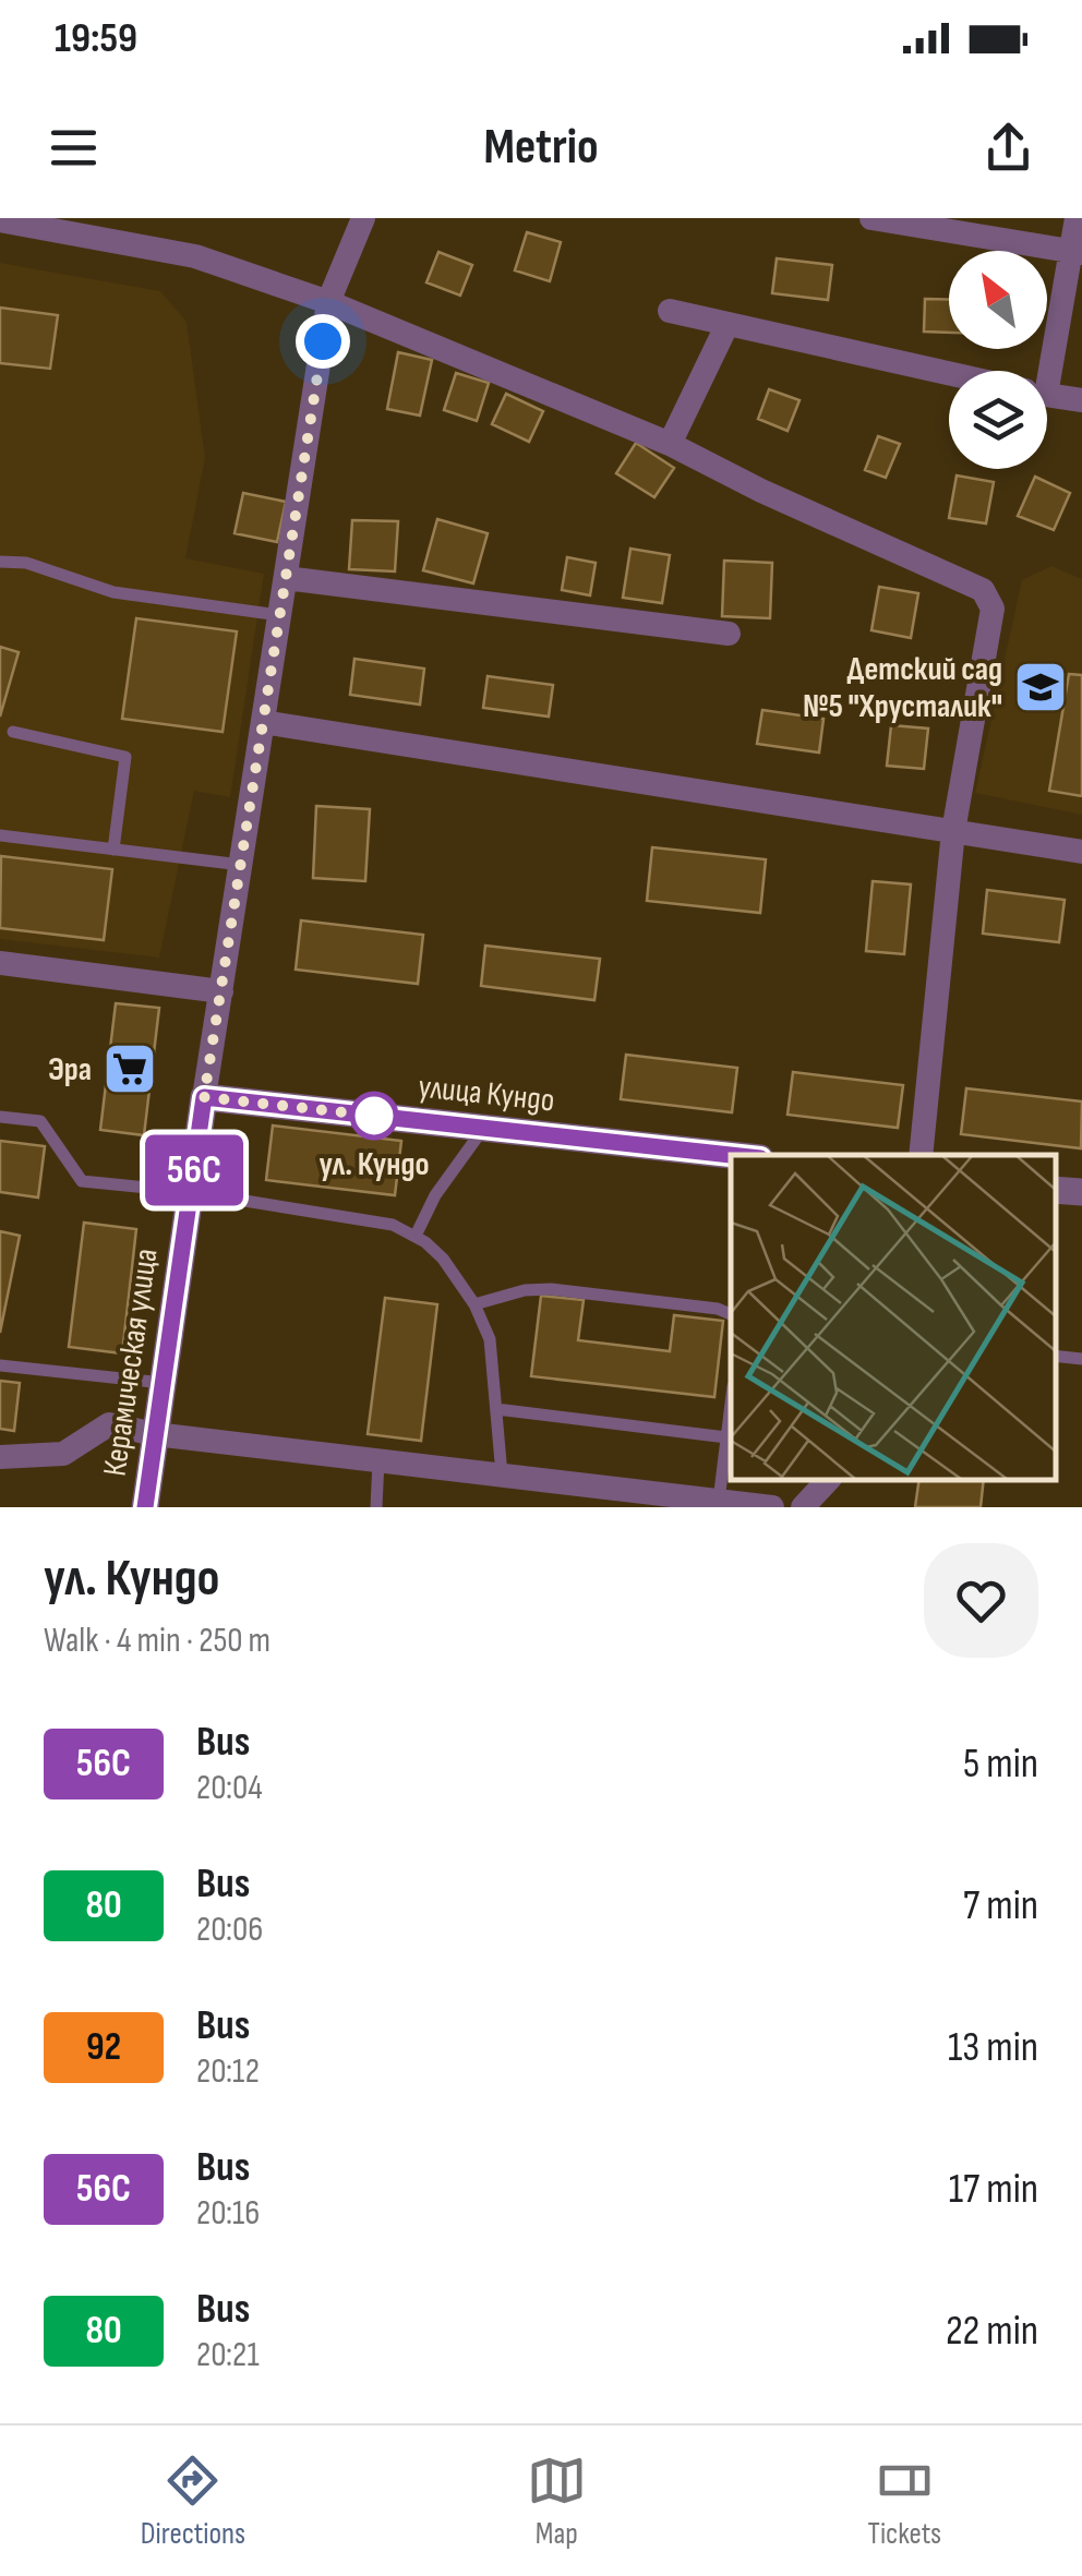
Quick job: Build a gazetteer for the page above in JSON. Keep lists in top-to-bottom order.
{
  "streets": {
    "street": ["улица Кундо", "Керамическая улица"]
  },
  "crossings": [
    ["улица Кундо", "Керамическая улица"]
  ],
  "places": {
    "school or university": ["Детский сад №5 \"Хрусталик\""],
    "supermarket": ["Эра"],
    "other": ["ул. Кундо"]
  },
  "lines": ["bus line 56С"],
  "north": "top left",
  "page": {
    "status": "19:59",
    "header": "Metrio",
    "on_map": "56С",
    "heading": ["ул. Кундо", "Walk · 4 min · 250 m"],
    "list": [
      {
        "mark": "56С",
        "name": "Bus",
        "note": "20:04",
        "value": "5 min"
      },
      {
        "mark": "80",
        "name": "Bus",
        "note": "20:06",
        "value": "7 min"
      },
      {
        "mark": "92",
        "name": "Bus",
        "note": "20:12",
        "value": "13 min"
      },
      {
        "mark": "56С",
        "name": "Bus",
        "note": "20:16",
        "value": "17 min"
      },
      {
        "mark": "80",
        "name": "Bus",
        "note": "20:21",
        "value": "22 min"
      }
    ],
    "tabs": ["Directions", "Map", "Tickets"]
  }
}
